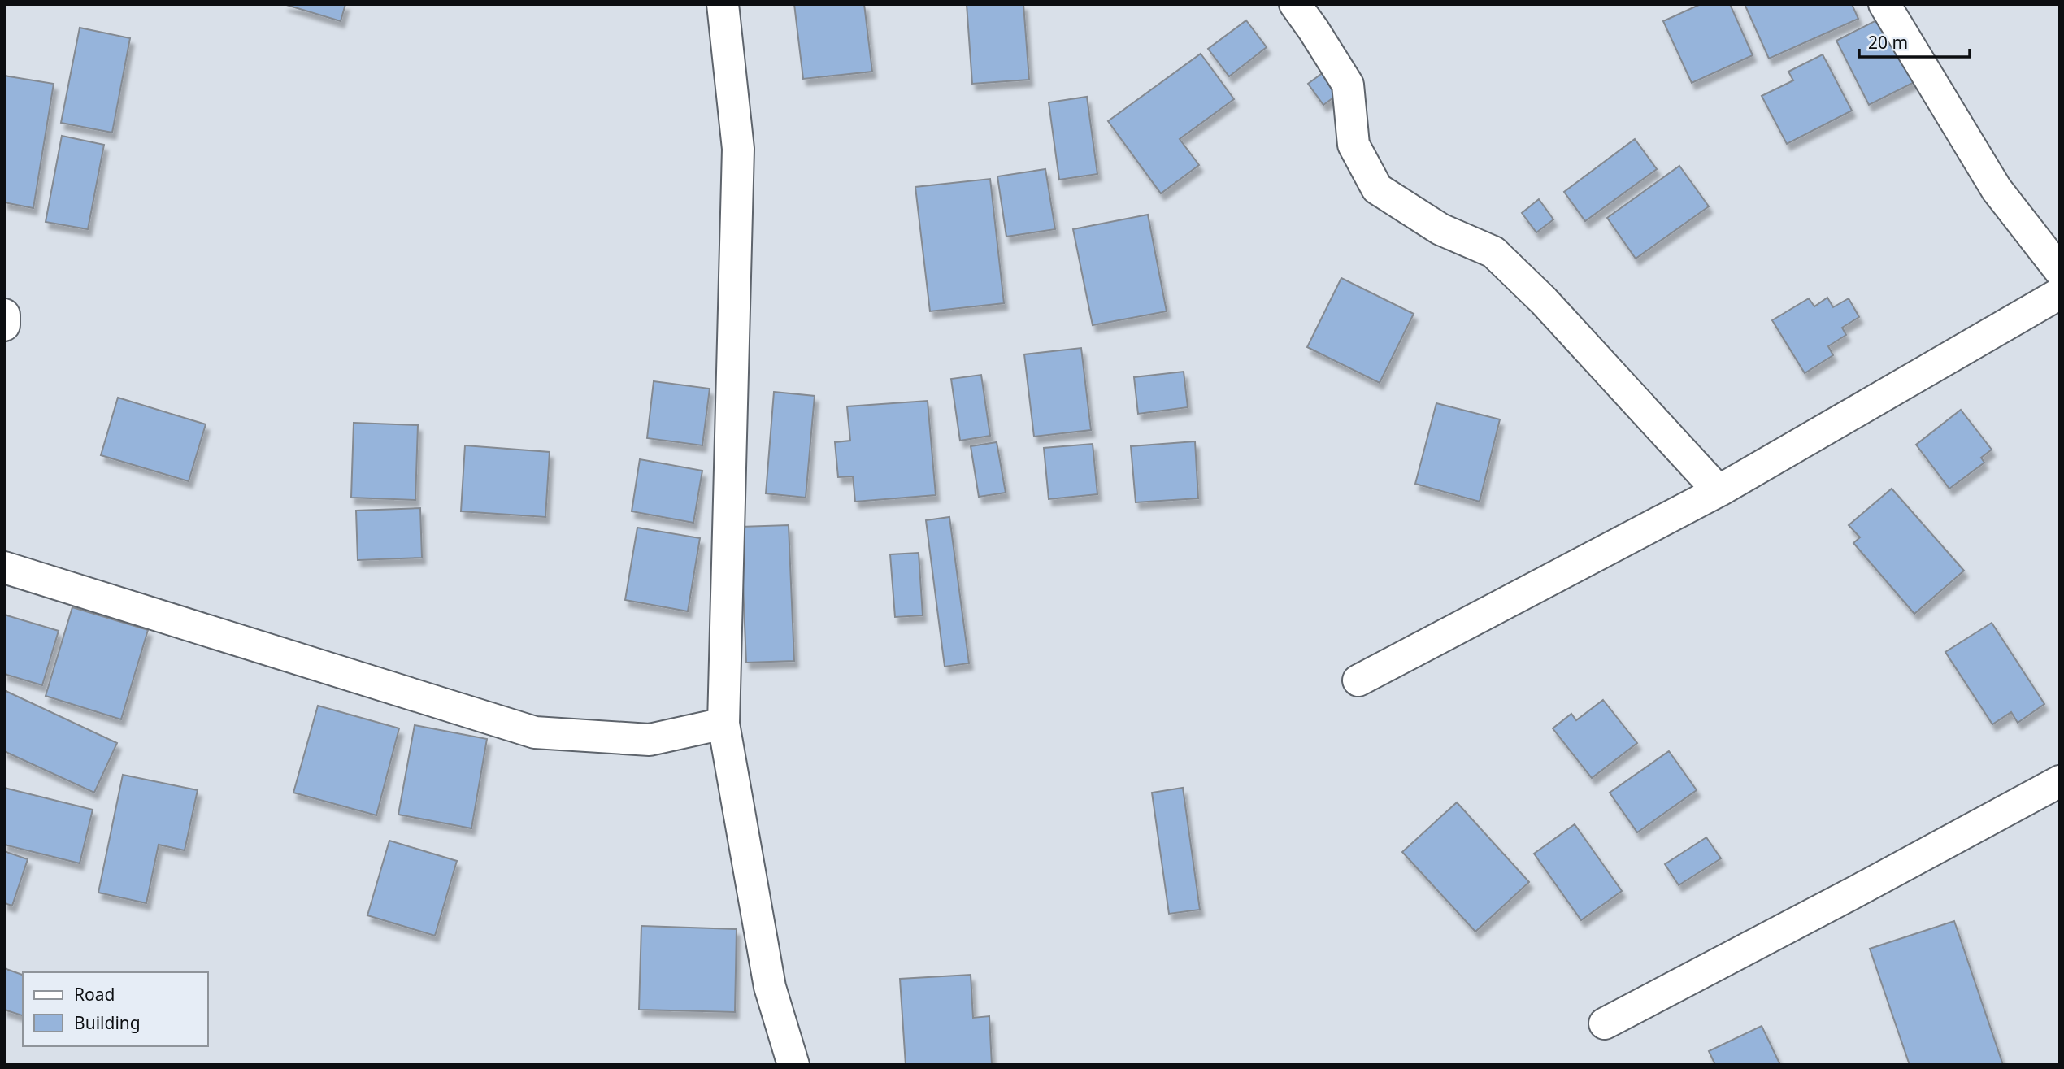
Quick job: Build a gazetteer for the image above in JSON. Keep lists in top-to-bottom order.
{
  "legend": ["Road", "Building"],
  "scale_bar": "20 m"
}
